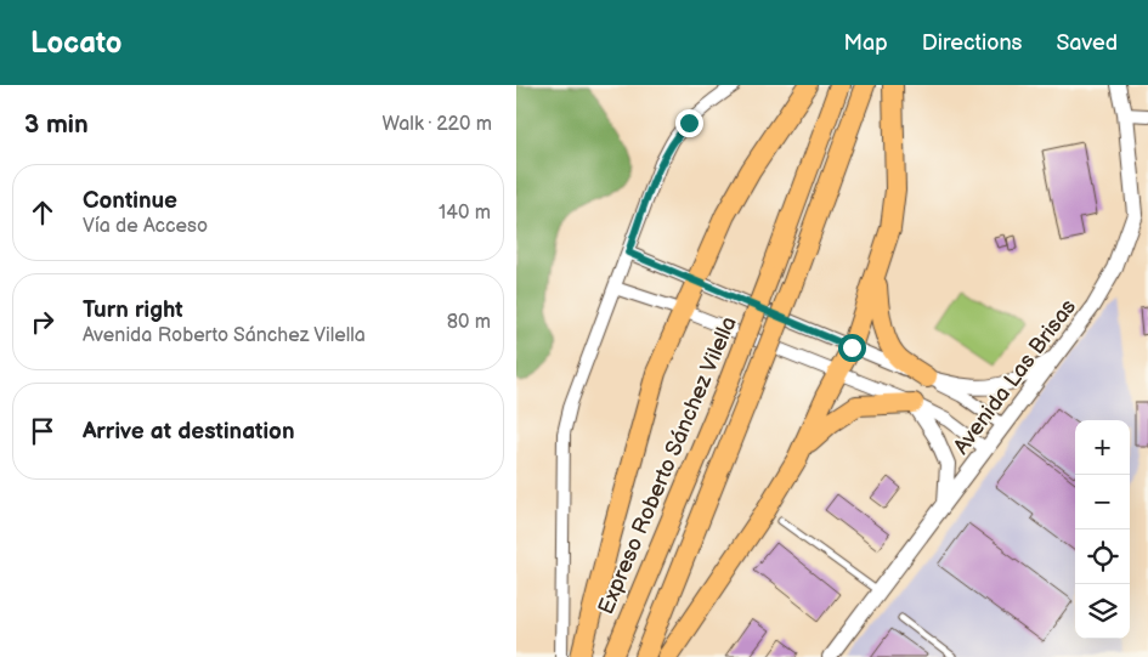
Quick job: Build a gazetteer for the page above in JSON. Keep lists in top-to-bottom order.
{
  "streets": {
    "highway": ["Expreso Roberto Sánchez Vilella"],
    "street": ["Avenida Las Brisas"]
  },
  "page": {
    "header": "Locato",
    "nav": ["Map", "Directions", "Saved"],
    "heading": ["3 min", "Walk · 220 m"],
    "list": [
      ["Continue", "Vía de Acceso", "140 m"],
      ["Turn right", "Avenida Roberto Sánchez Vilella", "80 m"],
      "Arrive at destination"
    ],
    "map_buttons": ["+", "−"]
  }
}
